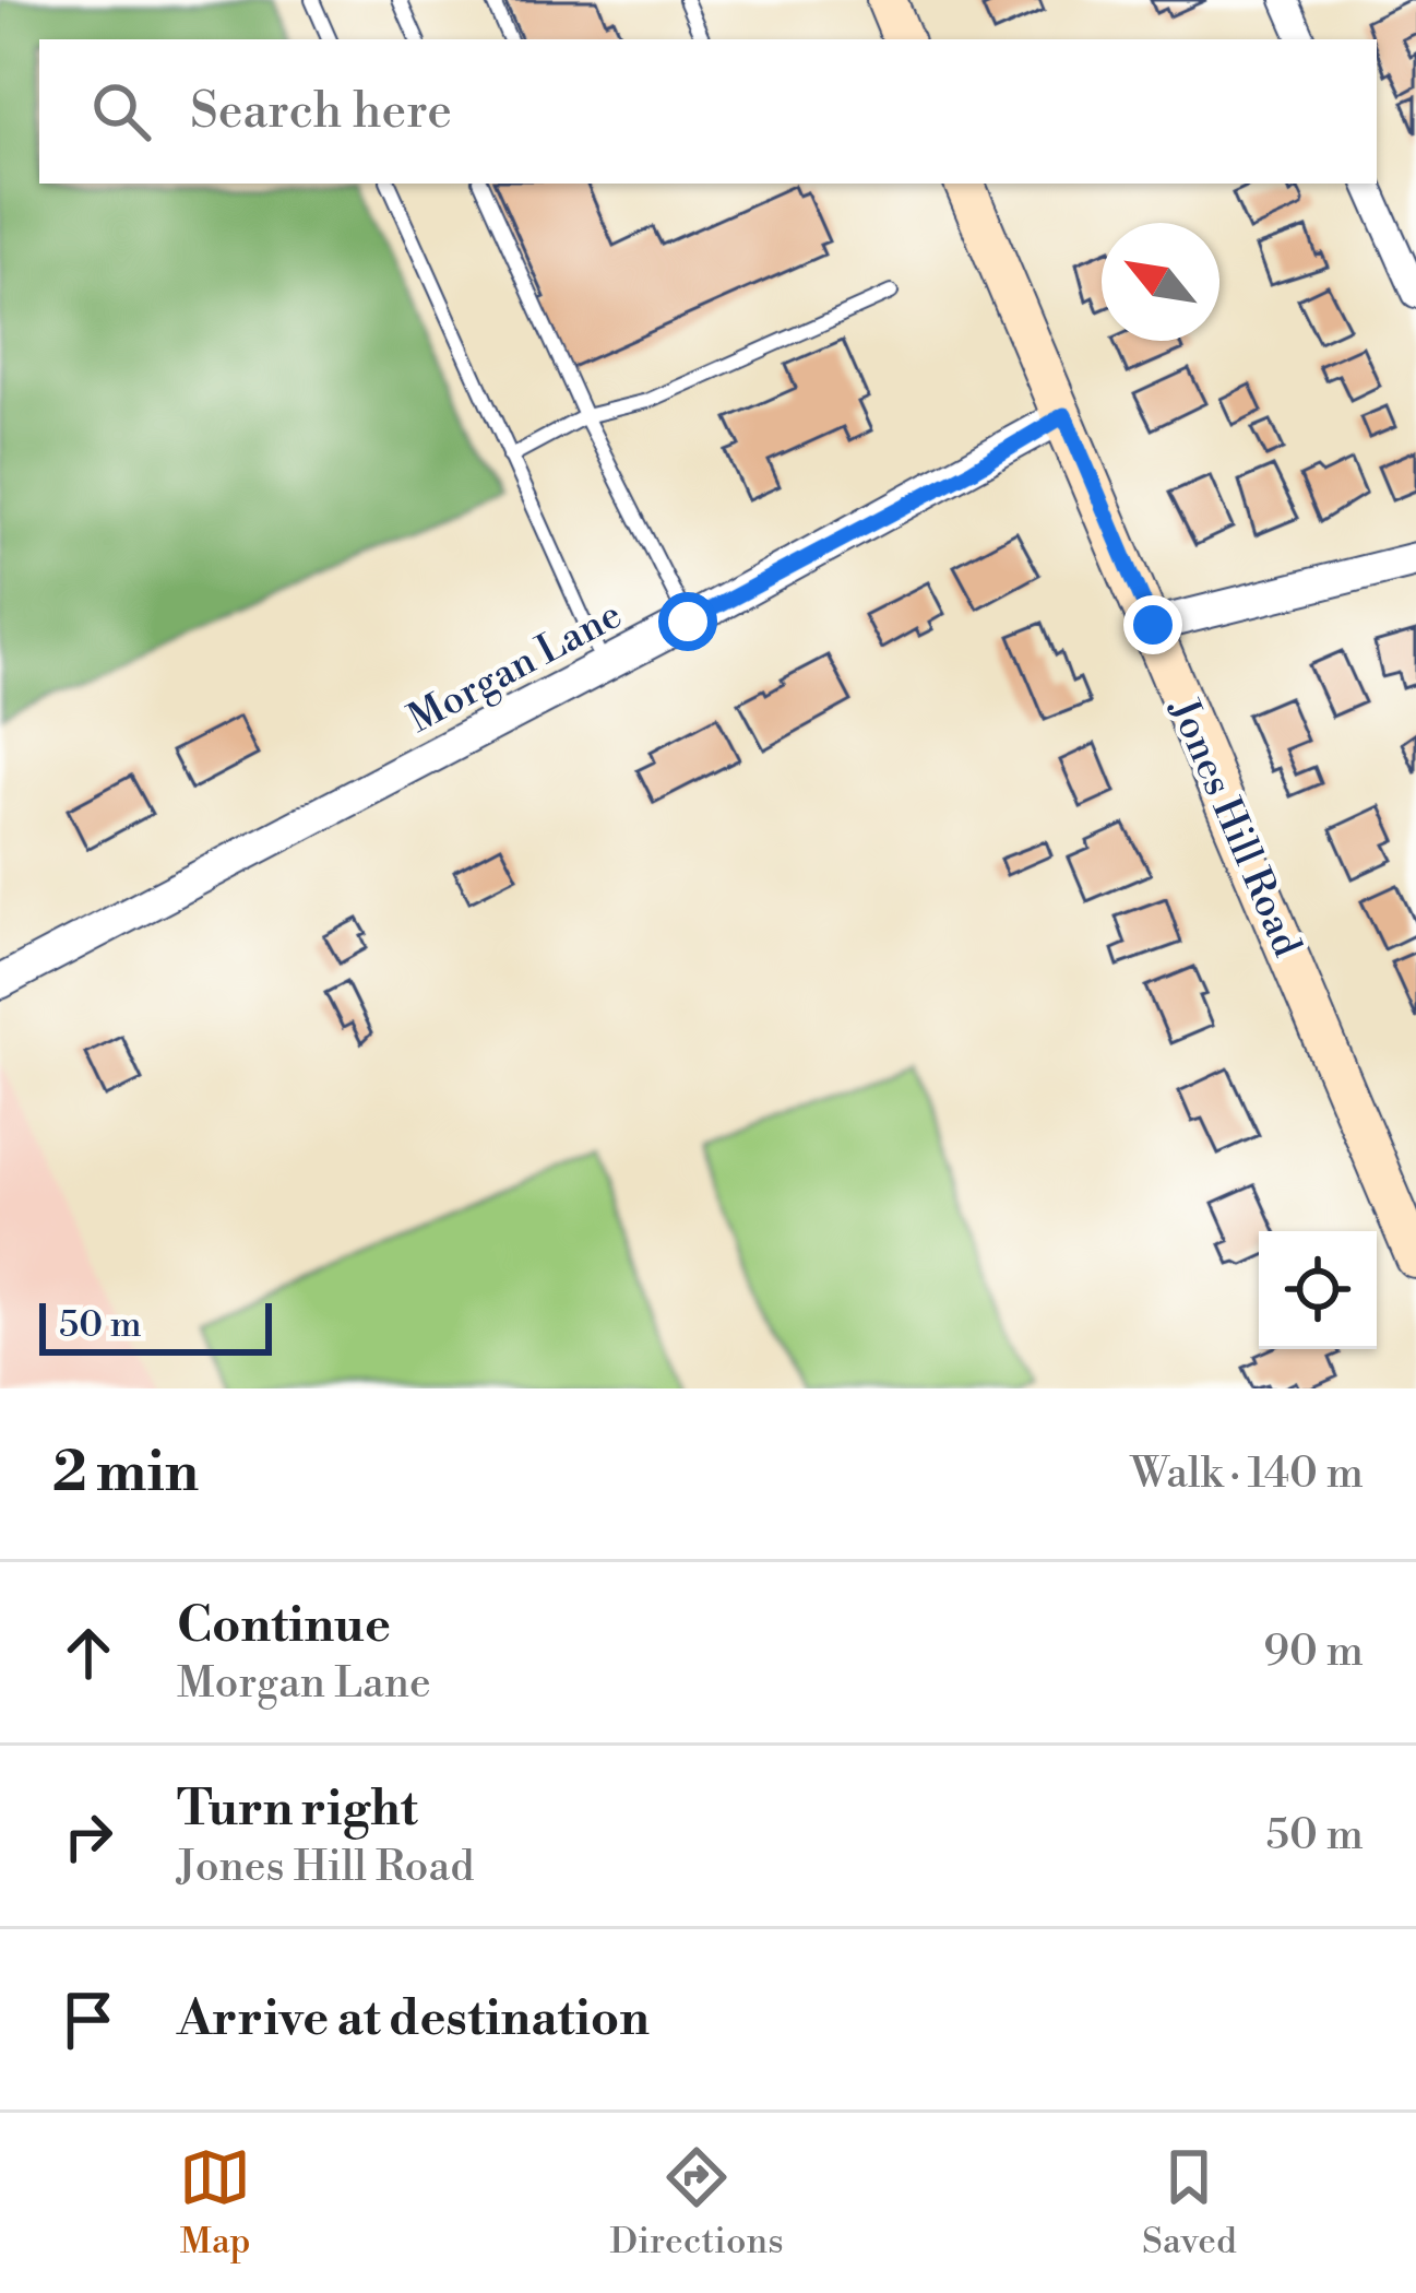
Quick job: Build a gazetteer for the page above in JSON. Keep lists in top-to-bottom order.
{
  "streets": {
    "main road": ["Jones Hill Road"],
    "street": ["Morgan Lane"]
  },
  "crossings": [
    ["Morgan Lane", "Jones Hill Road"]
  ],
  "scale_bar": "50 m",
  "north": "top left",
  "page": {
    "search": "Search here",
    "scale": "50 m",
    "heading": ["2 min", "Walk · 140 m"],
    "list": [
      ["Continue", "Morgan Lane", "90 m"],
      ["Turn right", "Jones Hill Road", "50 m"],
      "Arrive at destination"
    ],
    "nav": ["Map", "Directions", "Saved"]
  }
}
